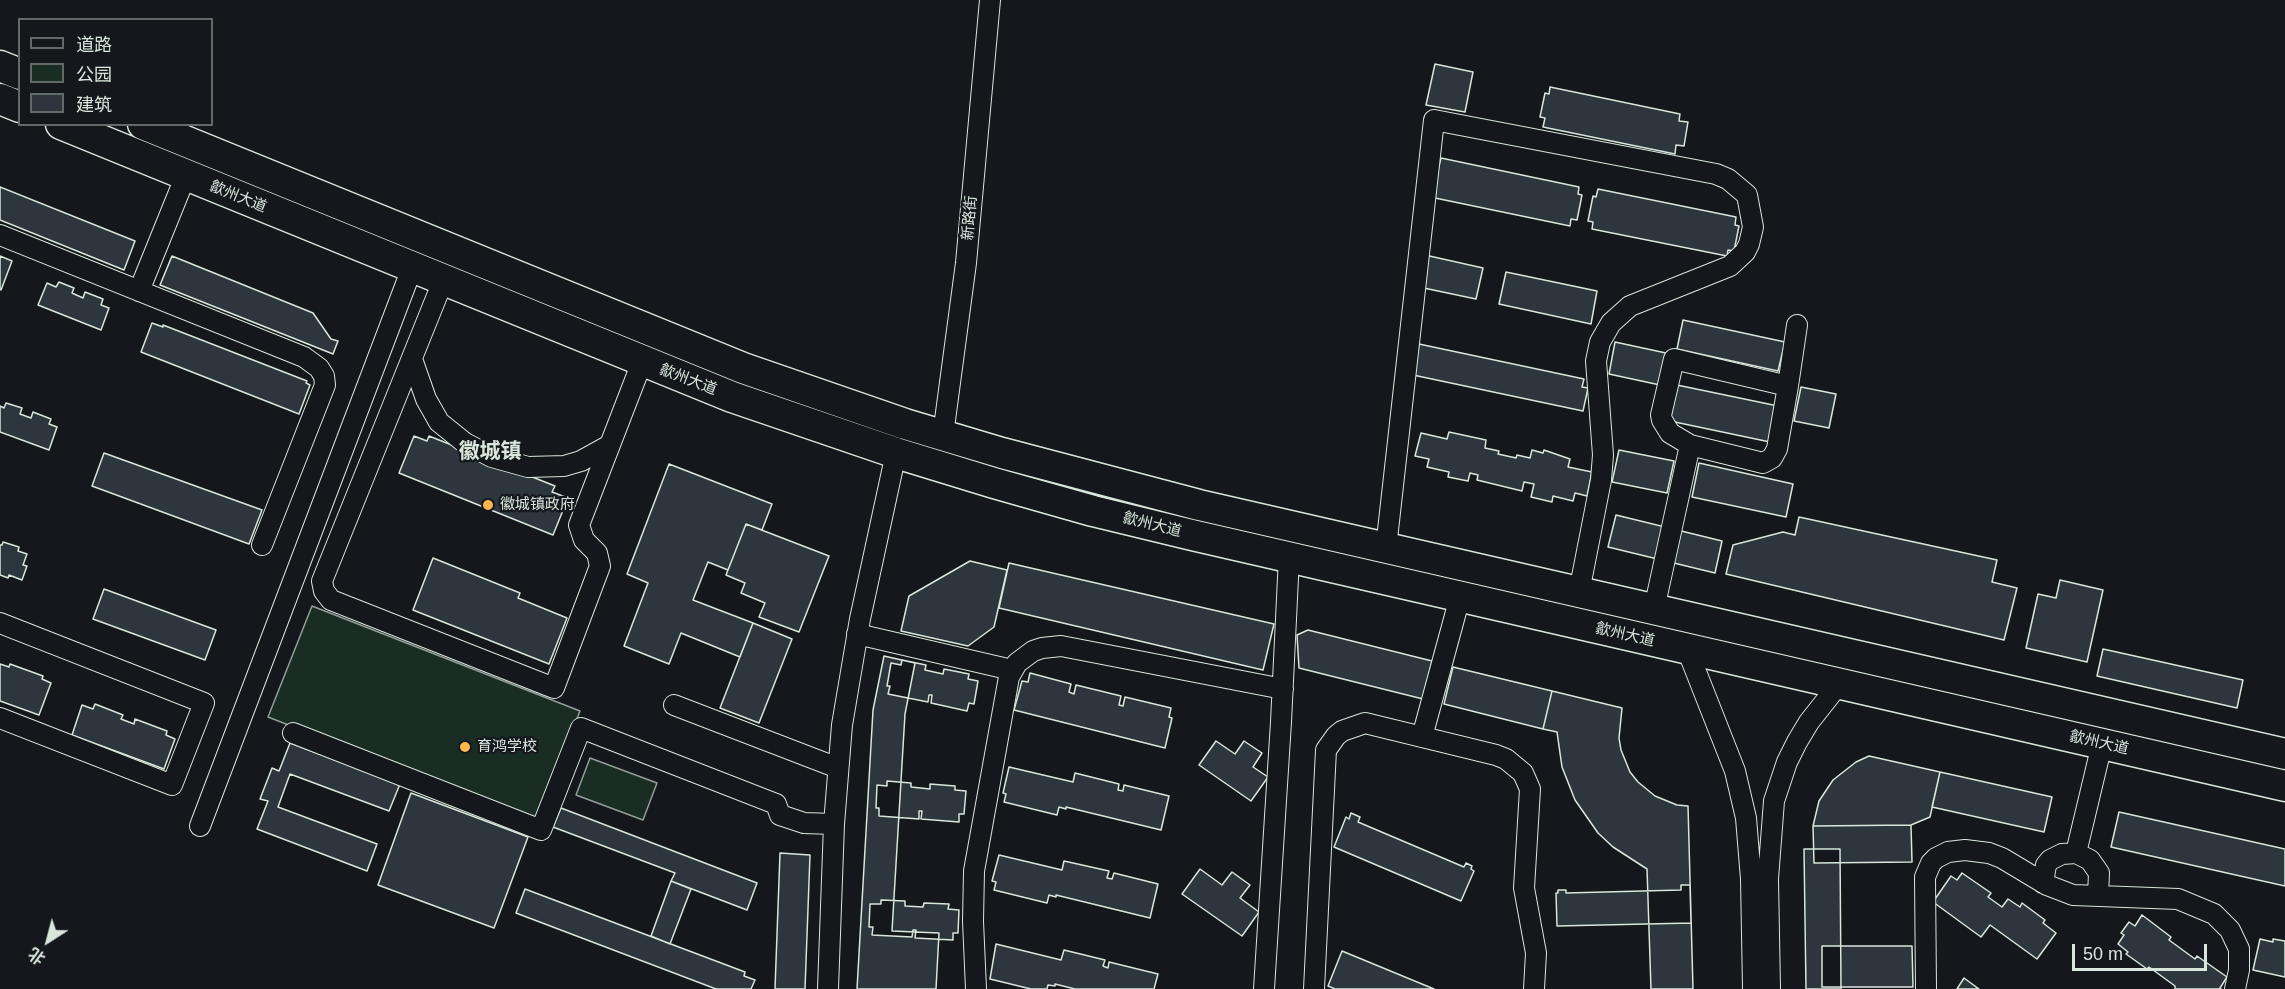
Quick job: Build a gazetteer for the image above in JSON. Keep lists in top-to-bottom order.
{
  "streets": {
    "highway": ["歙州大道"],
    "street": ["新路街"]
  },
  "crossings": [
    ["歙州大道", "新路街"]
  ],
  "districts": ["徽城镇"],
  "places": ["徽城镇政府", "育鸿学校"],
  "legend": ["道路", "公园", "建筑"],
  "scale_bar": "50 m",
  "north": "bottom left"
}
